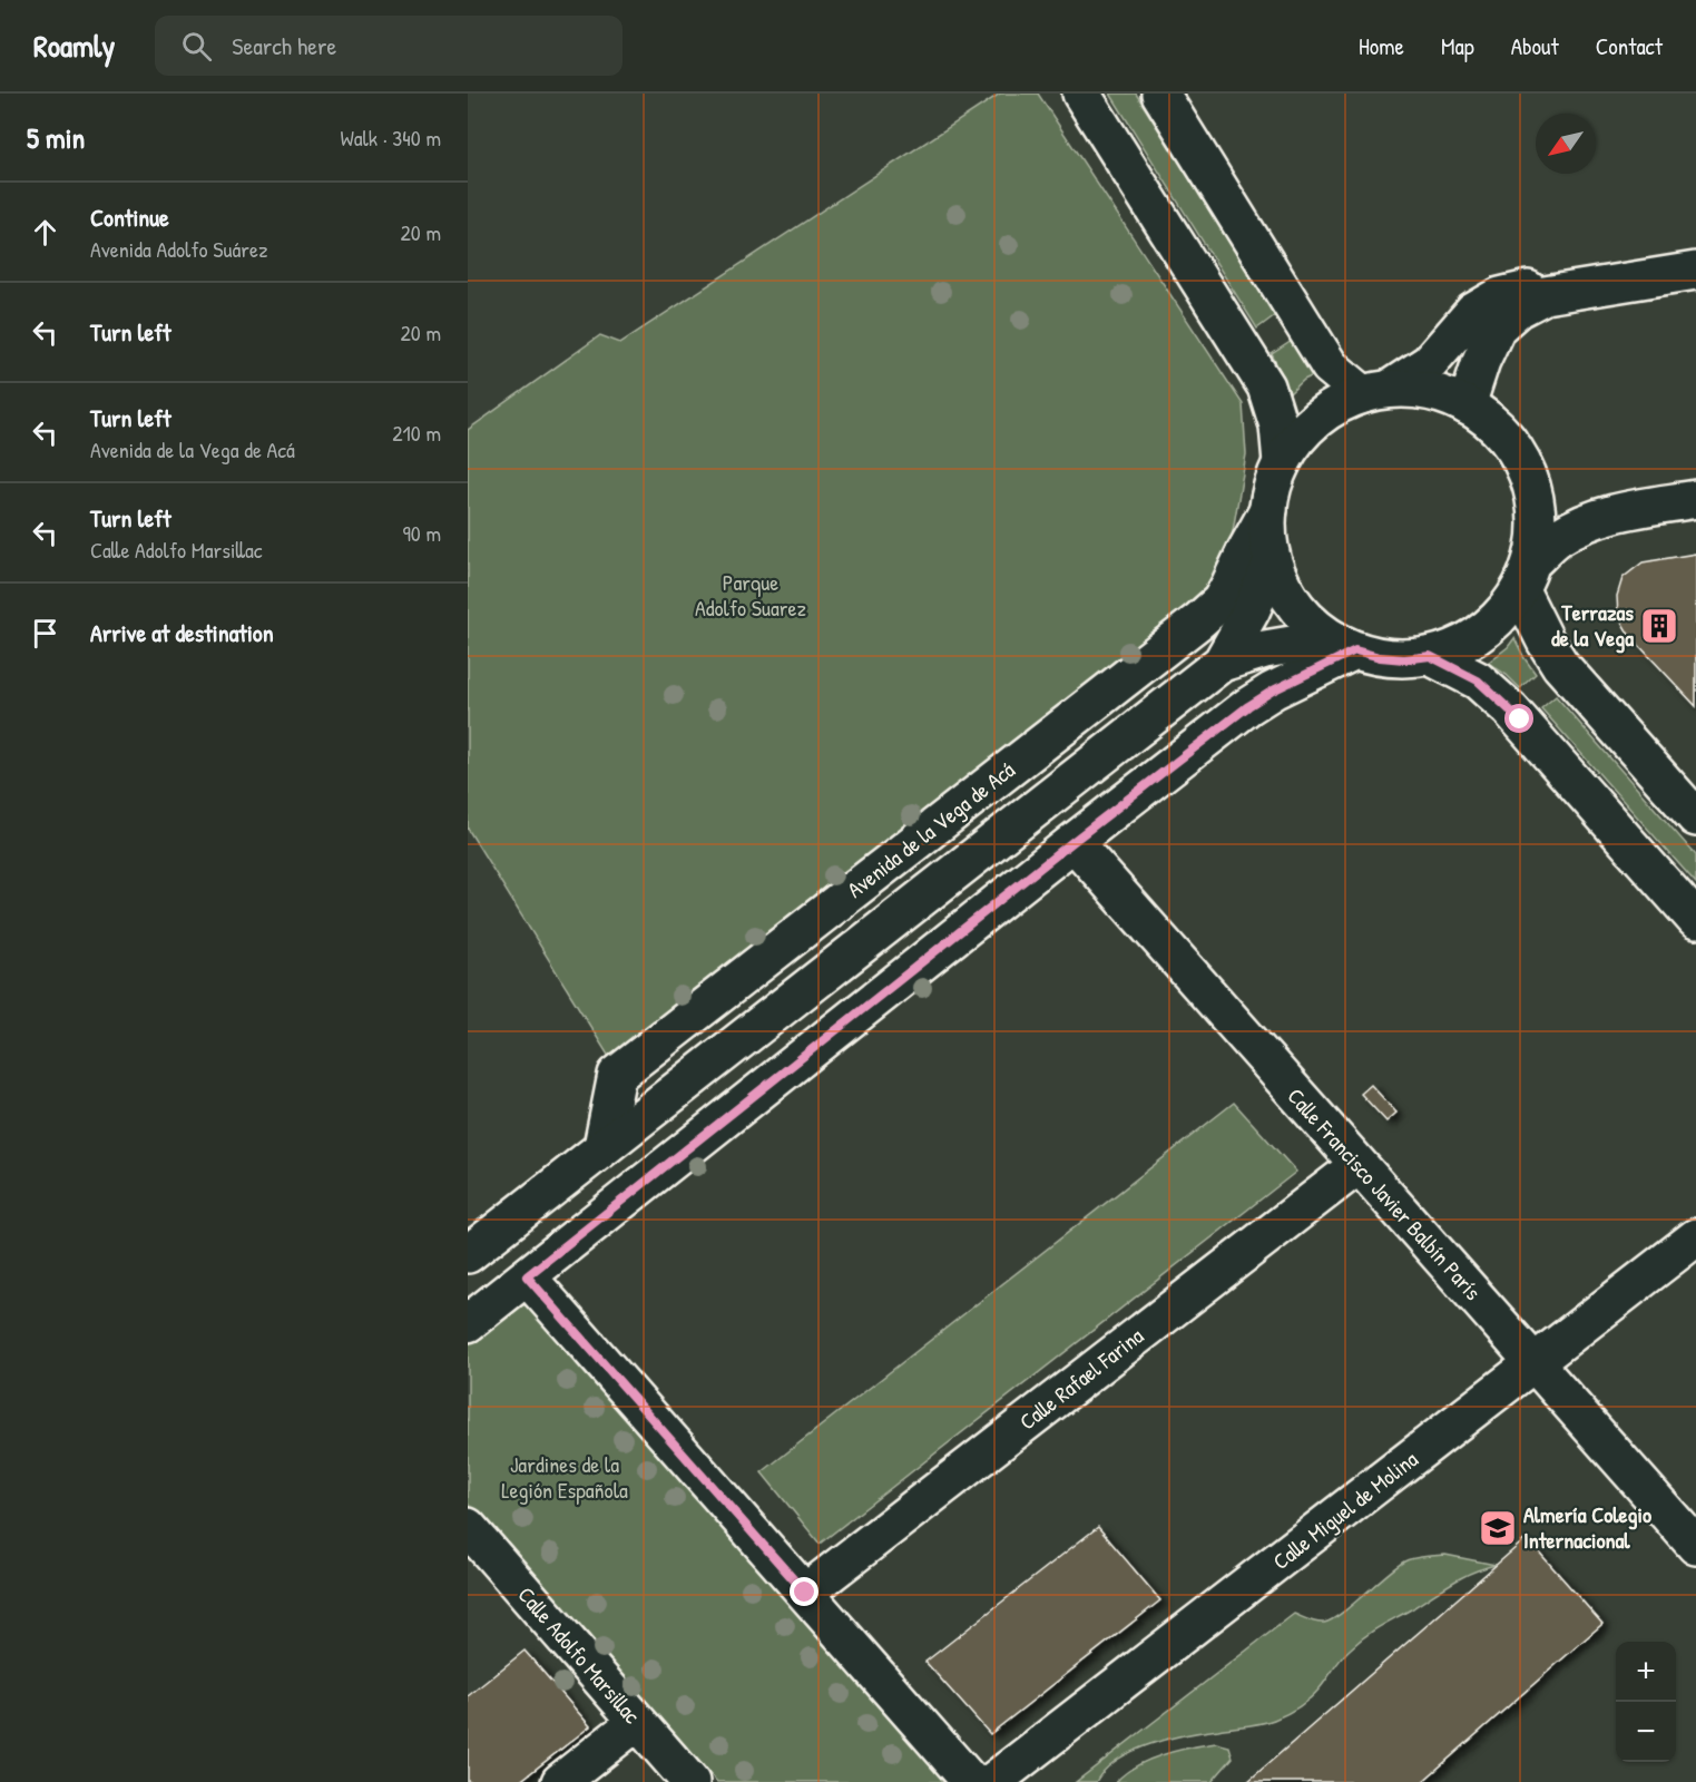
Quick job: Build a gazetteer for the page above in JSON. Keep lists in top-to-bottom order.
{
  "streets": {
    "street": [
      "Avenida de la Vega de Acá",
      "Calle Francisco Javier Balbín París",
      "Calle Rafael Farina",
      "Calle Miguel de Molina",
      "Calle Adolfo Marsillac"
    ]
  },
  "crossings": [
    ["Calle Francisco Javier Balbín París", "Calle Rafael Farina"],
    ["Calle Francisco Javier Balbín París", "Calle Miguel de Molina"]
  ],
  "parks": ["Parque Adolfo Suarez", "Jardines de la Legión Española"],
  "places": {
    "building": ["Terrazas de la Vega"],
    "school or university": ["Almería Colegio Internacional"]
  },
  "north": "bottom left",
  "page": {
    "header": "Roamly",
    "search": "Search here",
    "nav": [
      "Home",
      "Map",
      "About",
      "Contact"
    ],
    "heading": ["5 min", "Walk · 340 m"],
    "list": [
      ["Continue", "Avenida Adolfo Suárez", "20 m"],
      ["Turn left", "20 m"],
      ["Turn left", "Avenida de la Vega de Acá", "210 m"],
      ["Turn left", "Calle Adolfo Marsillac", "90 m"],
      "Arrive at destination"
    ],
    "map_buttons": ["+", "−"]
  }
}
